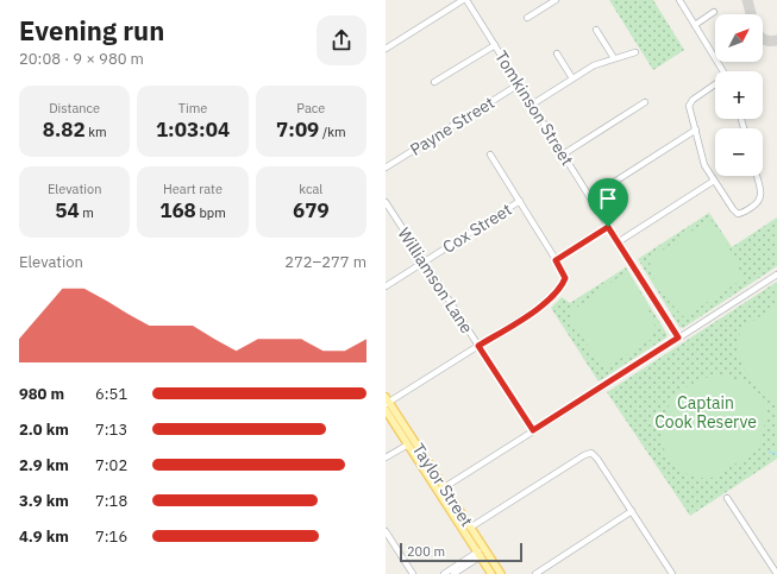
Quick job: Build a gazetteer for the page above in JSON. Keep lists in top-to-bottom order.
{
  "streets": {
    "main road": ["Taylor Street"],
    "street": [
      "Tomkinson Street",
      "Payne Street",
      "Cox Street",
      "Williamson Lane"
    ]
  },
  "crossings": [
    ["Tomkinson Street", "Payne Street"],
    ["Cox Street", "Williamson Lane"]
  ],
  "parks": ["Captain Cook Reserve"],
  "scale_bar": "200 m",
  "north": "top right",
  "page": {
    "heading": ["Evening run", "20:08 · 9 × 980 m"],
    "map_buttons": ["+", "−"],
    "stats": [
      ["Distance", "8.82 km"],
      ["Time", "1:03:04"],
      ["Pace", "7:09 /km"],
      ["Elevation", "54 m"],
      ["Heart rate", "168 bpm"],
      ["kcal", "679"]
    ],
    "chart": ["Elevation", "272–277 m"],
    "list": [
      {
        "name": "980 m",
        "note": "6:51"
      },
      {
        "name": "2.0 km",
        "note": "7:13"
      },
      {
        "name": "2.9 km",
        "note": "7:02"
      },
      {
        "name": "3.9 km",
        "note": "7:18"
      },
      {
        "name": "4.9 km",
        "note": "7:16"
      }
    ],
    "scale": "200 m"
  }
}
